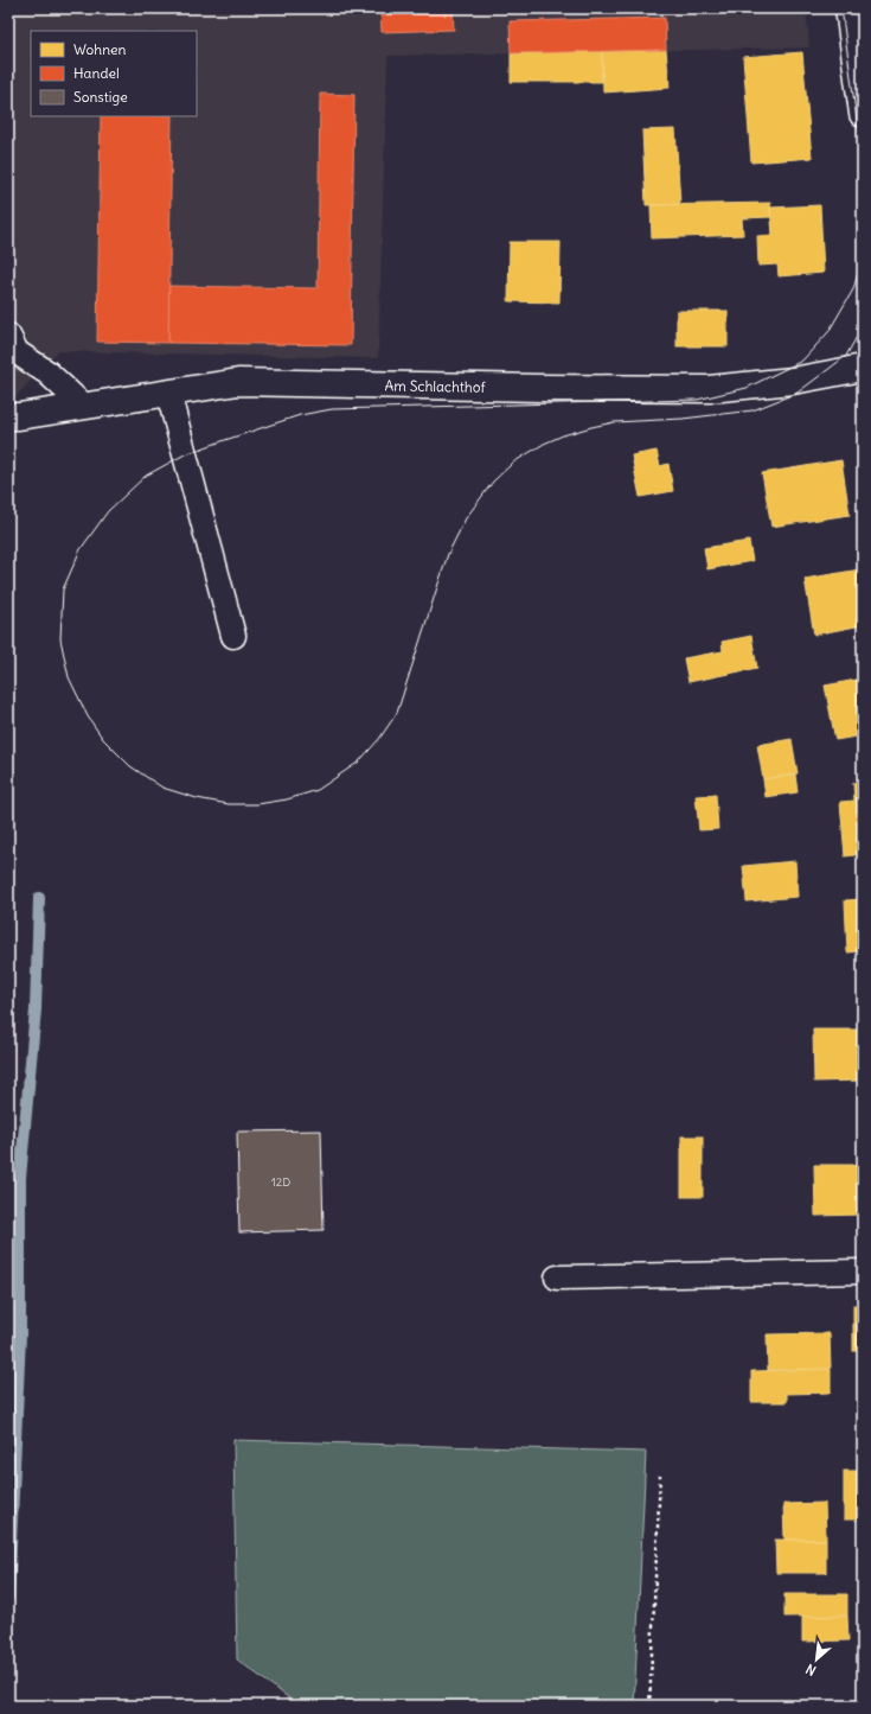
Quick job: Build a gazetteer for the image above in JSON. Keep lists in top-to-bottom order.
{
  "streets": {
    "street": ["Am Schlachthof"]
  },
  "house_numbers": ["12D"],
  "legend": ["Wohnen", "Handel", "Sonstige"],
  "north": "bottom left"
}
